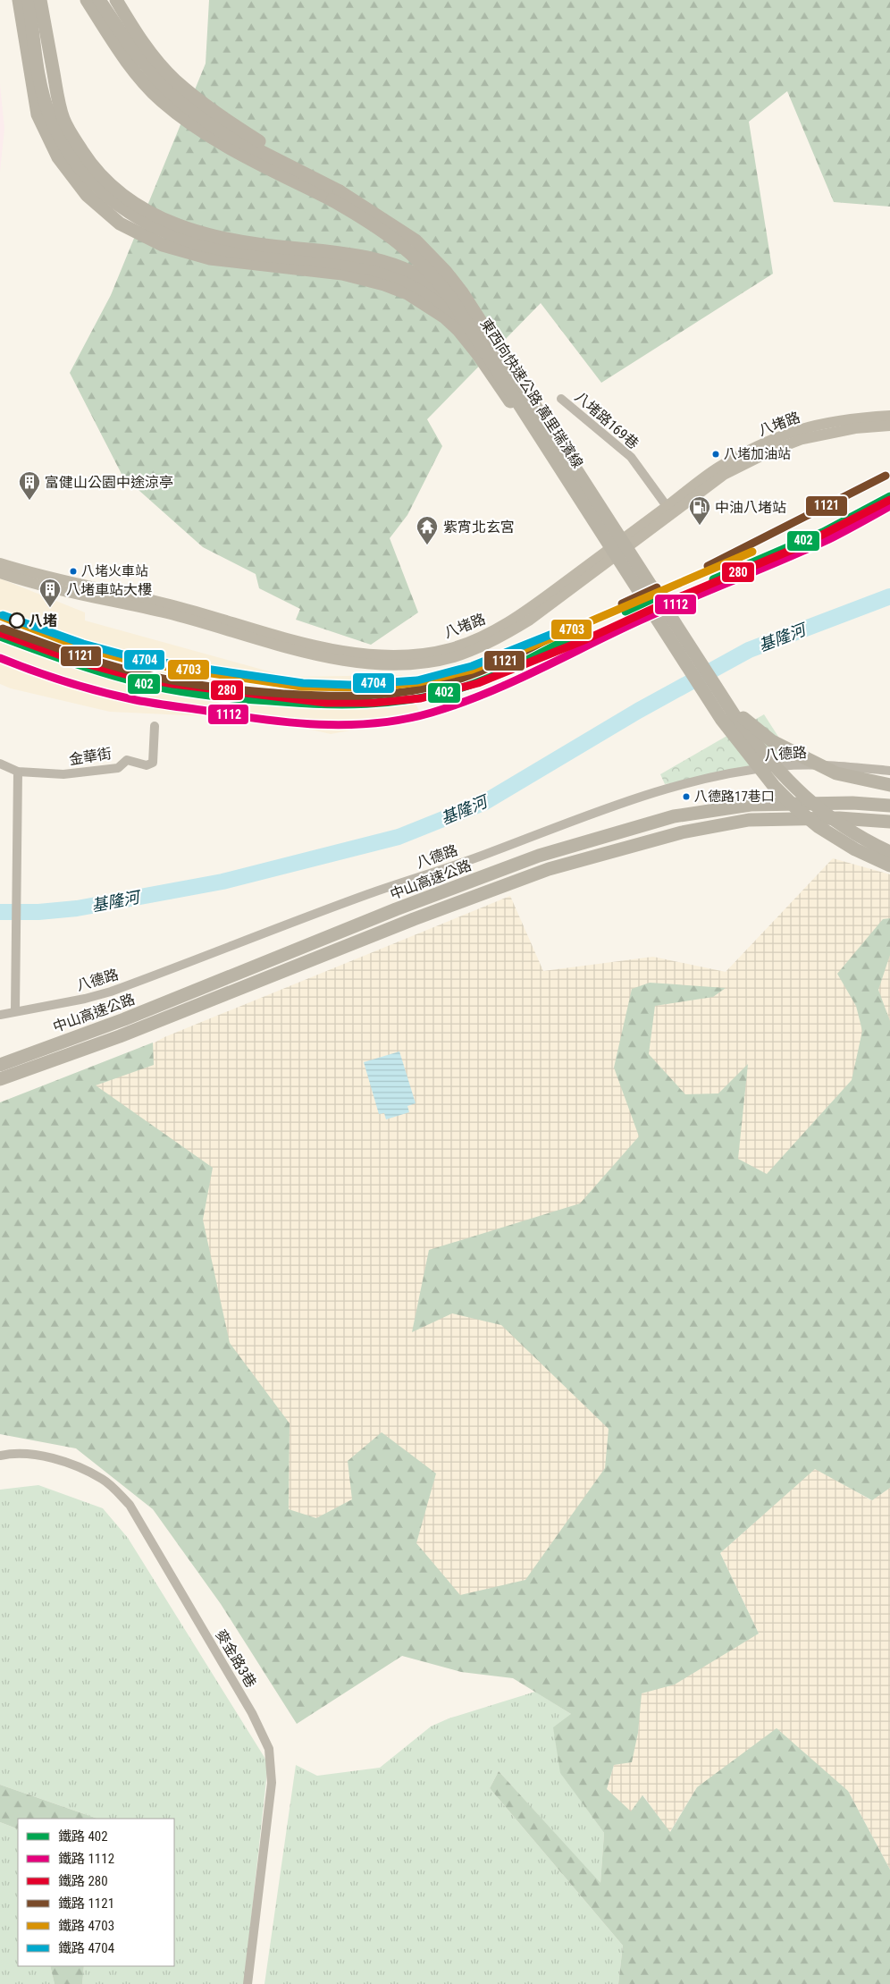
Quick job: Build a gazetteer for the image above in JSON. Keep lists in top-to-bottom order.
{
  "streets": {
    "highway": ["東西向快速公路 萬里瑞濱線", "中山高速公路"],
    "main road": ["八堵路"],
    "street": [
      "八堵路169巷",
      "八德路",
      "金華街",
      "麥金路3巷"
    ]
  },
  "crossings": [
    ["八堵路169巷", "八堵路"]
  ],
  "water": ["基隆河"],
  "places": {
    "other": [
      "八堵加油站",
      "八堵火車站",
      "八堵",
      "八德路17巷口"
    ],
    "building": ["富健山公園中途涼亭", "八堵車站大樓"],
    "fuel station": ["中油八堵站"],
    "temple": ["紫宵北玄宮"]
  },
  "lines": [
    "rail line 1121",
    "rail line 402",
    "rail line 280",
    "rail line 1112",
    "rail line 4703",
    "rail line 4704"
  ],
  "legend": [
    "鐵路 402",
    "鐵路 1112",
    "鐵路 280",
    "鐵路 1121",
    "鐵路 4703",
    "鐵路 4704"
  ]
}
